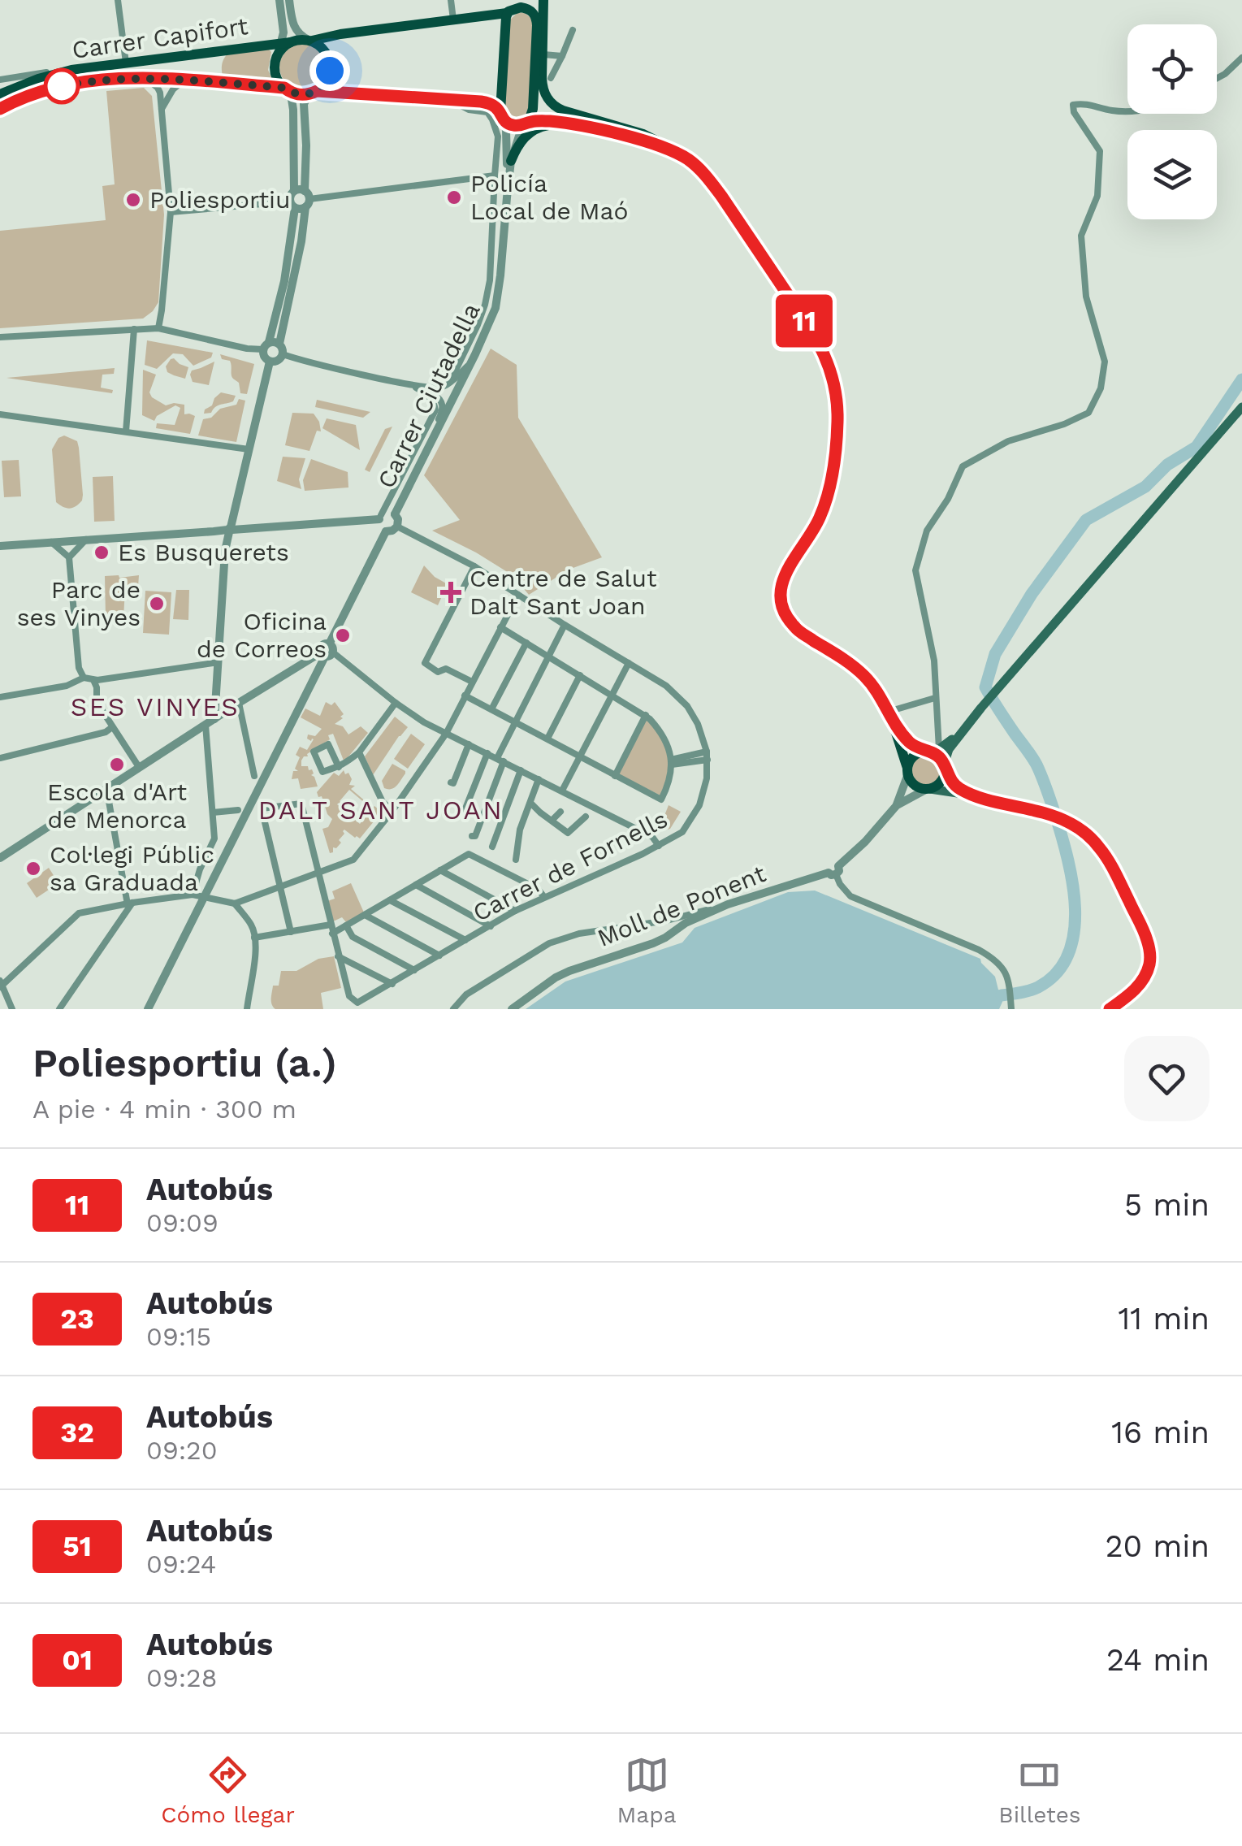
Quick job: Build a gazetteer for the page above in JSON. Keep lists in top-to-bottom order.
{
  "streets": {
    "main road": ["Carrer Capifort"],
    "street": ["Carrer Ciutadella", "Carrer de Fornells", "Moll de Ponent"]
  },
  "districts": ["SES VINYES", "DALT SANT JOAN"],
  "places": {
    "other": [
      "Policía Local de Maó",
      "Poliesportiu",
      "Es Busquerets",
      "Parc de ses Vinyes",
      "Oficina de Correos",
      "Escola d'Art de Menorca",
      "Col·legi Públic sa Graduada"
    ],
    "health": ["Centre de Salut Dalt Sant Joan"]
  },
  "lines": ["bus line 11"],
  "page": {
    "on_map": "11",
    "heading": ["Poliesportiu (a.)", "A pie · 4 min · 300 m"],
    "list": [
      {
        "mark": "11",
        "name": "Autobús",
        "note": "09:09",
        "value": "5 min"
      },
      {
        "mark": "23",
        "name": "Autobús",
        "note": "09:15",
        "value": "11 min"
      },
      {
        "mark": "32",
        "name": "Autobús",
        "note": "09:20",
        "value": "16 min"
      },
      {
        "mark": "51",
        "name": "Autobús",
        "note": "09:24",
        "value": "20 min"
      },
      {
        "mark": "01",
        "name": "Autobús",
        "note": "09:28",
        "value": "24 min"
      }
    ],
    "tabs": ["Cómo llegar", "Mapa", "Billetes"]
  }
}
